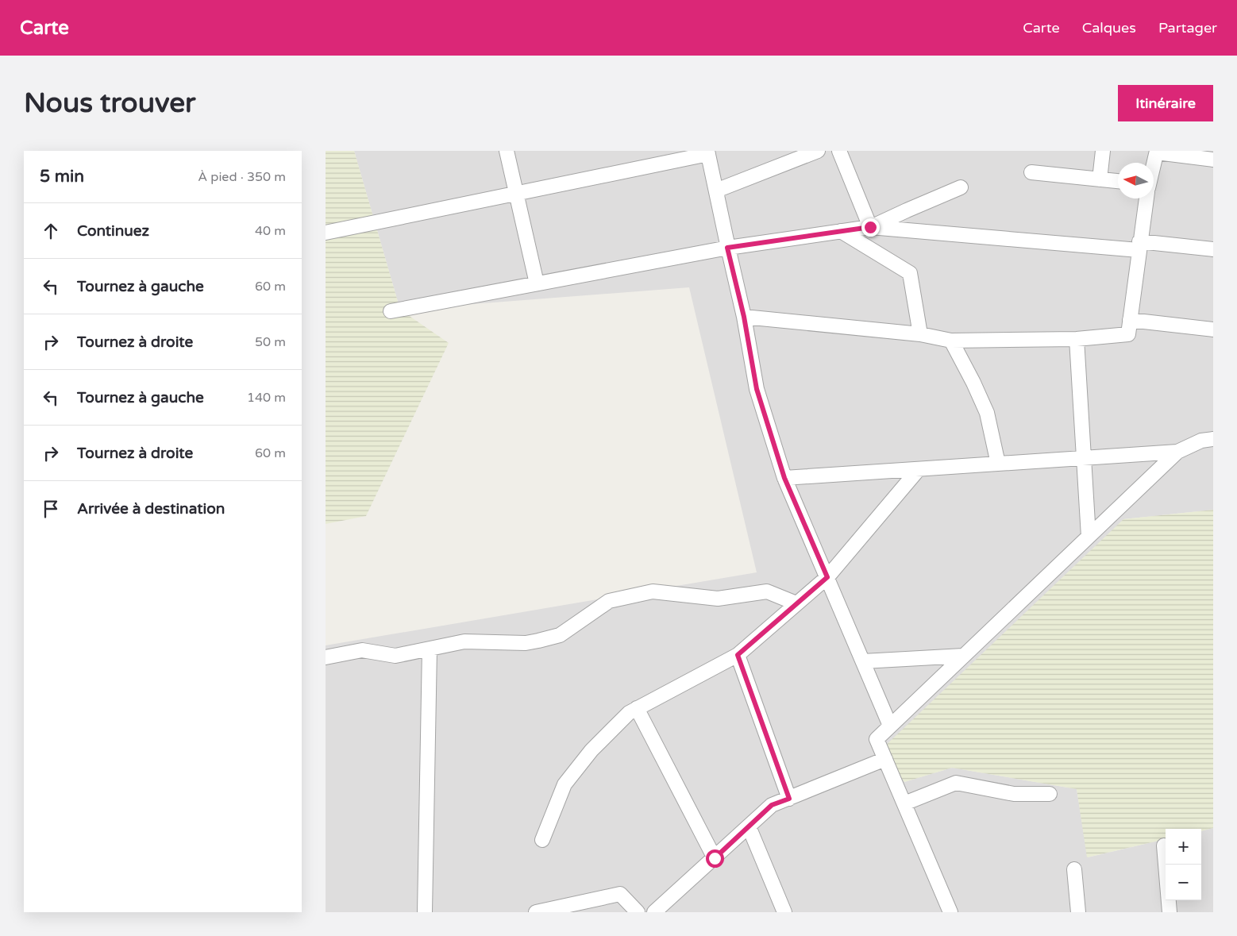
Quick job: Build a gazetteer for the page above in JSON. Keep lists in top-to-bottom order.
{
  "north": "left",
  "page": {
    "header": "Carte",
    "nav": ["Carte", "Calques", "Partager"],
    "buttons": "Itinéraire",
    "title": "Nous trouver",
    "heading": ["5 min", "À pied · 350 m"],
    "list": [
      ["Continuez", "40 m"],
      ["Tournez à gauche", "60 m"],
      ["Tournez à droite", "50 m"],
      ["Tournez à gauche", "140 m"],
      ["Tournez à droite", "60 m"],
      "Arrivée à destination"
    ],
    "map_buttons": ["+", "−"]
  }
}
